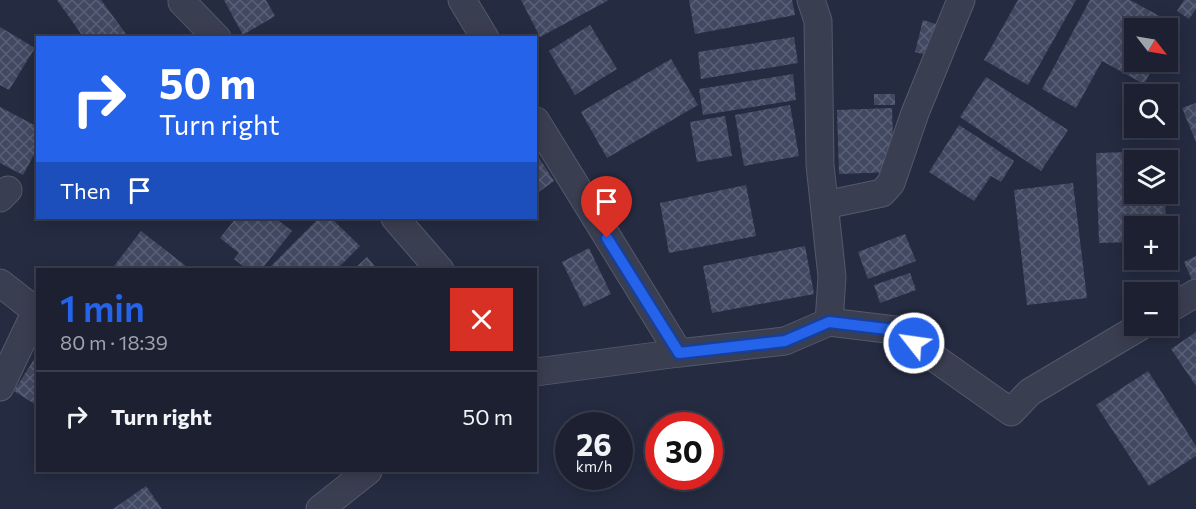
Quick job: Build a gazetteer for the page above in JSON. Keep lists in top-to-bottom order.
{
  "north": "bottom right",
  "page": {
    "map_buttons": ["+", "−"],
    "turn": ["50 m", "Turn right"],
    "then": "Then",
    "heading": ["1 min", "80 m · 18:39"],
    "list": [
      {
        "name": "Turn right",
        "value": "50 m"
      }
    ],
    "speed": "26 km/h",
    "limit": "30"
  }
}
